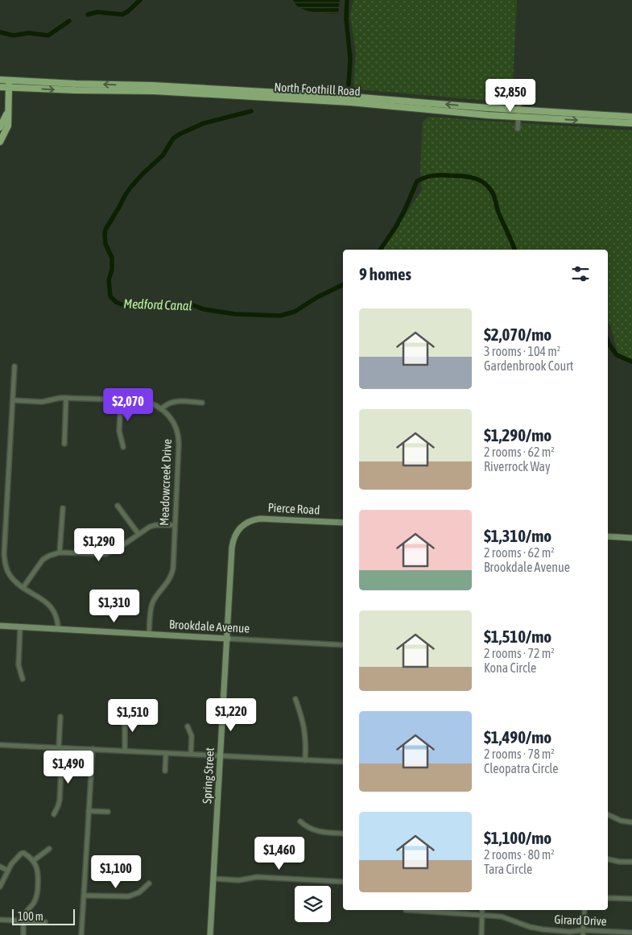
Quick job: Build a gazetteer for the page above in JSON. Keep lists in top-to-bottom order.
{
  "streets": {
    "main road": ["North Foothill Road"],
    "street": [
      "Meadowcreek Drive",
      "Pierce Road",
      "Brookdale Avenue",
      "Spring Street",
      "Girard Drive"
    ]
  },
  "crossings": [
    ["Meadowcreek Drive", "Brookdale Avenue"],
    ["Pierce Road", "Spring Street"],
    ["Brookdale Avenue", "Spring Street"]
  ],
  "water": ["Medford Canal"],
  "scale_bar": "100 m",
  "page": {
    "price": [
      "$2,850",
      "$2,070",
      "$1,290",
      "$1,310",
      "$1,220",
      "$1,510",
      "$1,490",
      "$1,460",
      "$1,100"
    ],
    "heading": "9 homes",
    "list": [
      {
        "name": "$2,070/mo",
        "note": "3 rooms · 104 m² · Gardenbrook Court"
      },
      {
        "name": "$1,290/mo",
        "note": "2 rooms · 62 m² · Riverrock Way"
      },
      {
        "name": "$1,310/mo",
        "note": "2 rooms · 62 m² · Brookdale Avenue"
      },
      {
        "name": "$1,510/mo",
        "note": "2 rooms · 72 m² · Kona Circle"
      },
      {
        "name": "$1,490/mo",
        "note": "2 rooms · 78 m² · Cleopatra Circle"
      },
      {
        "name": "$1,100/mo",
        "note": "2 rooms · 80 m² · Tara Circle"
      }
    ],
    "scale": "100 m"
  }
}
